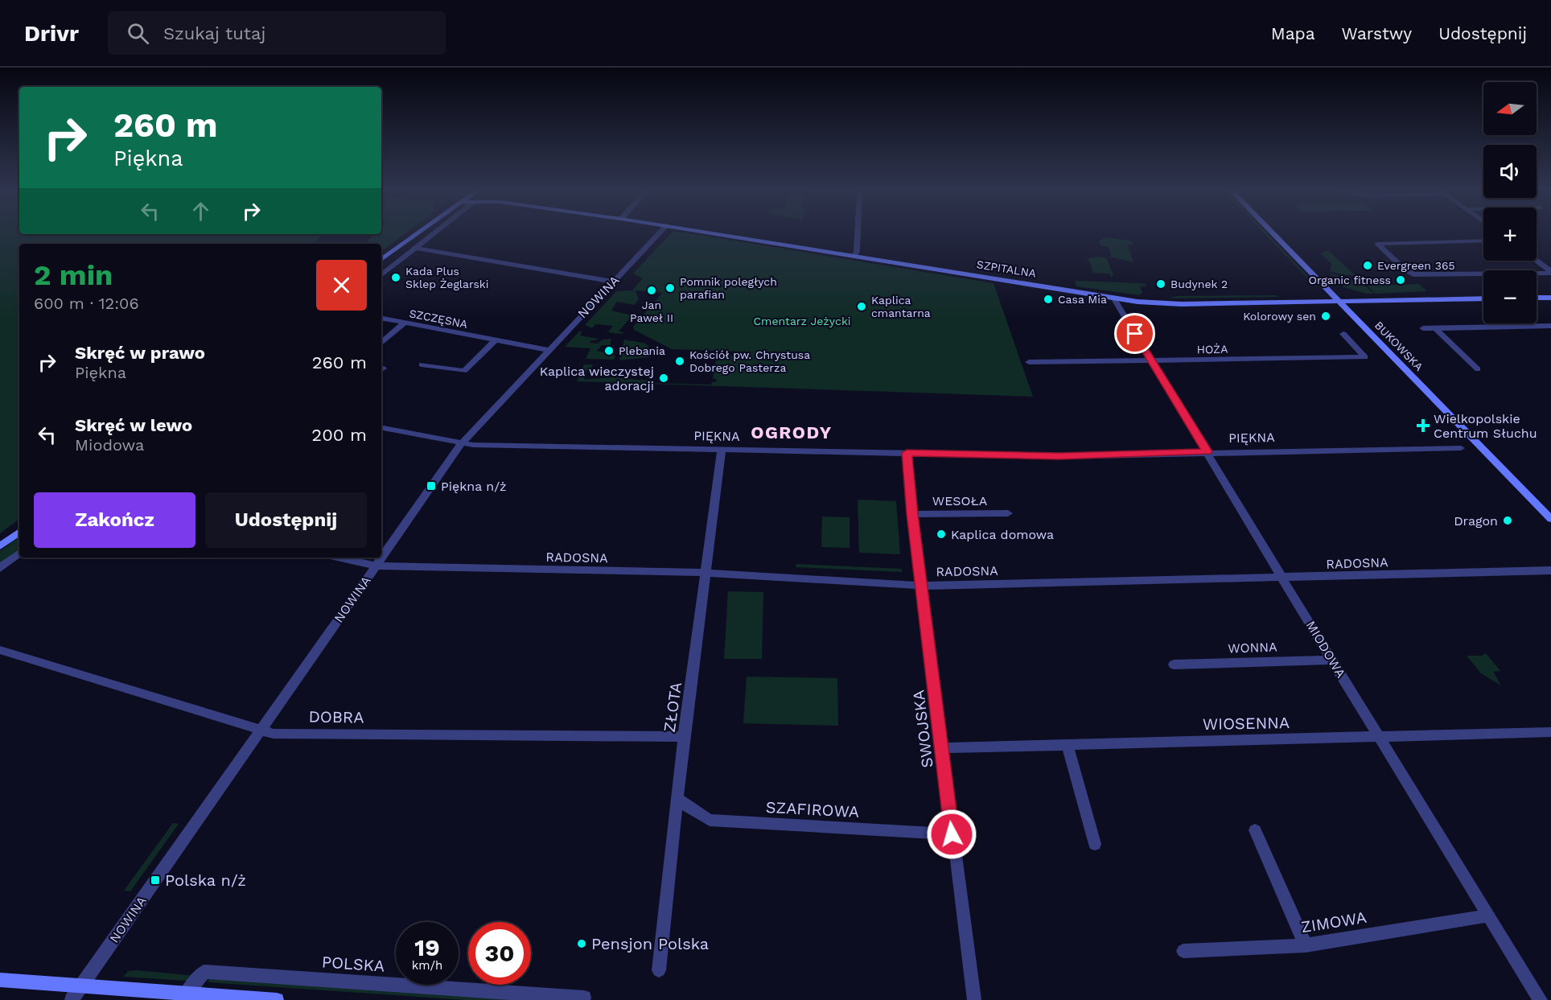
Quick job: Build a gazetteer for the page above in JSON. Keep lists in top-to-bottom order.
{
  "streets": {
    "street": [
      "SZPITALNA",
      "NOWINA",
      "SZCZĘSNA",
      "BUKOWSKA",
      "HOŻA",
      "PIĘKNA",
      "WESOŁA",
      "RADOSNA",
      "WONNA",
      "MIODOWA",
      "ZŁOTA",
      "DOBRA",
      "WIOSENNA",
      "SWOJSKA",
      "SZAFIROWA",
      "ZIMOWA",
      "POLSKA"
    ]
  },
  "crossings": [
    ["SZPITALNA", "BUKOWSKA"],
    ["SZPITALNA", "MIODOWA"],
    ["NOWINA", "SZCZĘSNA"],
    ["NOWINA", "PIĘKNA"],
    ["NOWINA", "RADOSNA"],
    ["NOWINA", "DOBRA"],
    ["HOŻA", "MIODOWA"],
    ["PIĘKNA", "MIODOWA"],
    ["PIĘKNA", "ZŁOTA"],
    ["PIĘKNA", "SWOJSKA"],
    ["WESOŁA", "SWOJSKA"],
    ["RADOSNA", "MIODOWA"],
    ["RADOSNA", "ZŁOTA"],
    ["RADOSNA", "SWOJSKA"],
    ["WONNA", "MIODOWA"],
    ["MIODOWA", "WIOSENNA"],
    ["MIODOWA", "ZIMOWA"],
    ["ZŁOTA", "DOBRA"],
    ["ZŁOTA", "SZAFIROWA"],
    ["WIOSENNA", "SWOJSKA"],
    ["SWOJSKA", "SZAFIROWA"]
  ],
  "districts": ["OGRODY"],
  "parks": ["Cmentarz Jeżycki"],
  "places": {
    "other": [
      "Evergreen 365",
      "Kada Plus Sklep Żeglarski",
      "Organic fitness",
      "Budynek 2",
      "Pomnik poległych parafian",
      "Jan Paweł II",
      "Casa Mia",
      "Kaplica cmantarna",
      "Kolorowy sen",
      "Plebania",
      "Kościół pw. Chrystusa Dobrego Pasterza",
      "Kaplica wieczystej adoracji",
      "Dragon",
      "Kaplica domowa",
      "Pensjon Polska"
    ],
    "health": ["Wielkopolskie Centrum Słuchu"],
    "transit": ["Piękna n/ż", "Polska n/ż"]
  },
  "north": "left",
  "page": {
    "header": "Drivr",
    "search": "Szukaj tutaj",
    "nav": ["Mapa", "Warstwy", "Udostępnij"],
    "map_buttons": ["+", "−"],
    "turn": ["260 m", "Piękna"],
    "heading": ["2 min", "600 m · 12:06"],
    "list": [
      {
        "name": "Skręć w prawo",
        "note": "Piękna",
        "value": "260 m"
      },
      {
        "name": "Skręć w lewo",
        "note": "Miodowa",
        "value": "200 m"
      }
    ],
    "buttons": ["Zakończ", "Udostępnij"],
    "speed": "19 km/h",
    "limit": "30"
  }
}
